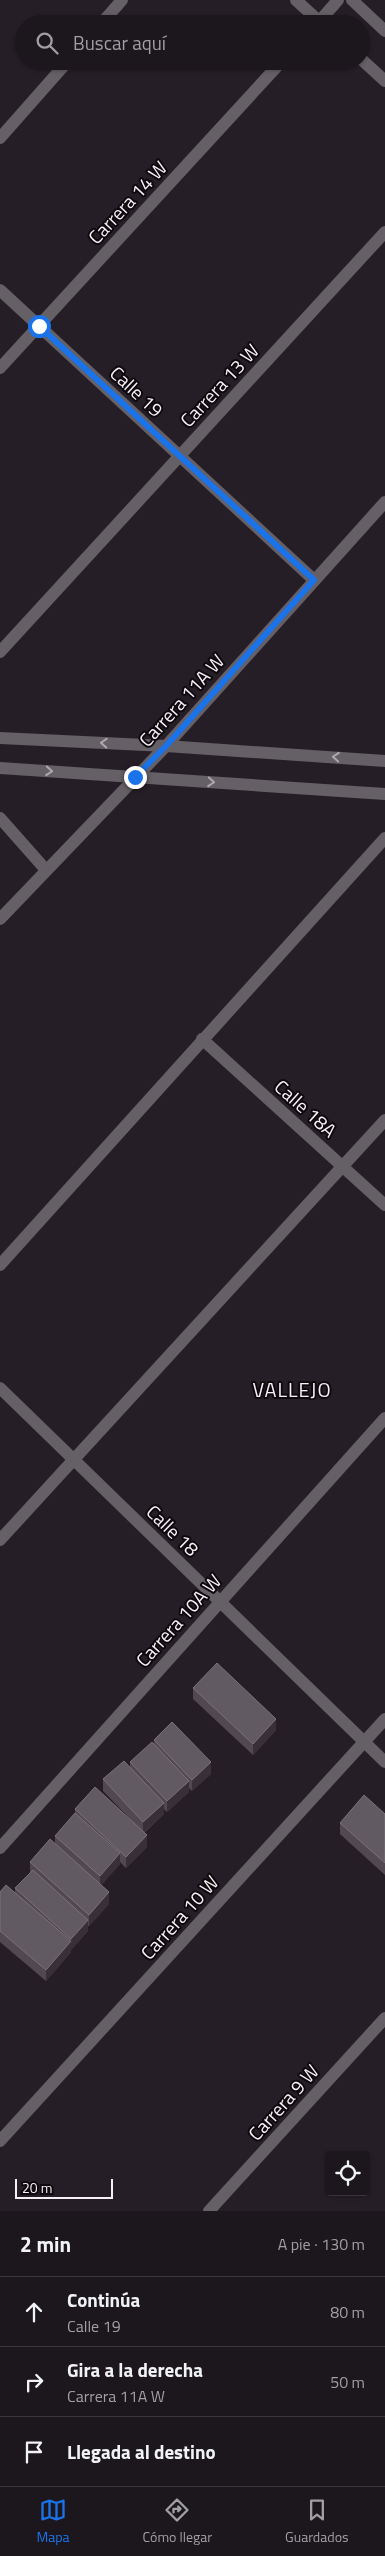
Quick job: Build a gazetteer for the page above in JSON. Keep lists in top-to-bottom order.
{
  "streets": {
    "street": [
      "Carrera 14 W",
      "Carrera 13 W",
      "Calle 19",
      "Carrera 11A W",
      "Calle 18A",
      "Calle 18",
      "Carrera 10A W",
      "Carrera 10 W",
      "Carrera 9 W"
    ]
  },
  "crossings": [
    ["Carrera 14 W", "Calle 19"],
    ["Carrera 13 W", "Calle 19"],
    ["Calle 19", "Carrera 11A W"],
    ["Calle 18", "Carrera 10A W"],
    ["Calle 18", "Carrera 10 W"]
  ],
  "districts": ["VALLEJO"],
  "scale_bar": "20 m",
  "page": {
    "search": "Buscar aquí",
    "scale": "20 m",
    "heading": ["2 min", "A pie · 130 m"],
    "list": [
      ["Continúa", "Calle 19", "80 m"],
      ["Gira a la derecha", "Carrera 11A W", "50 m"],
      "Llegada al destino"
    ],
    "nav": ["Mapa", "Cómo llegar", "Guardados"]
  }
}
